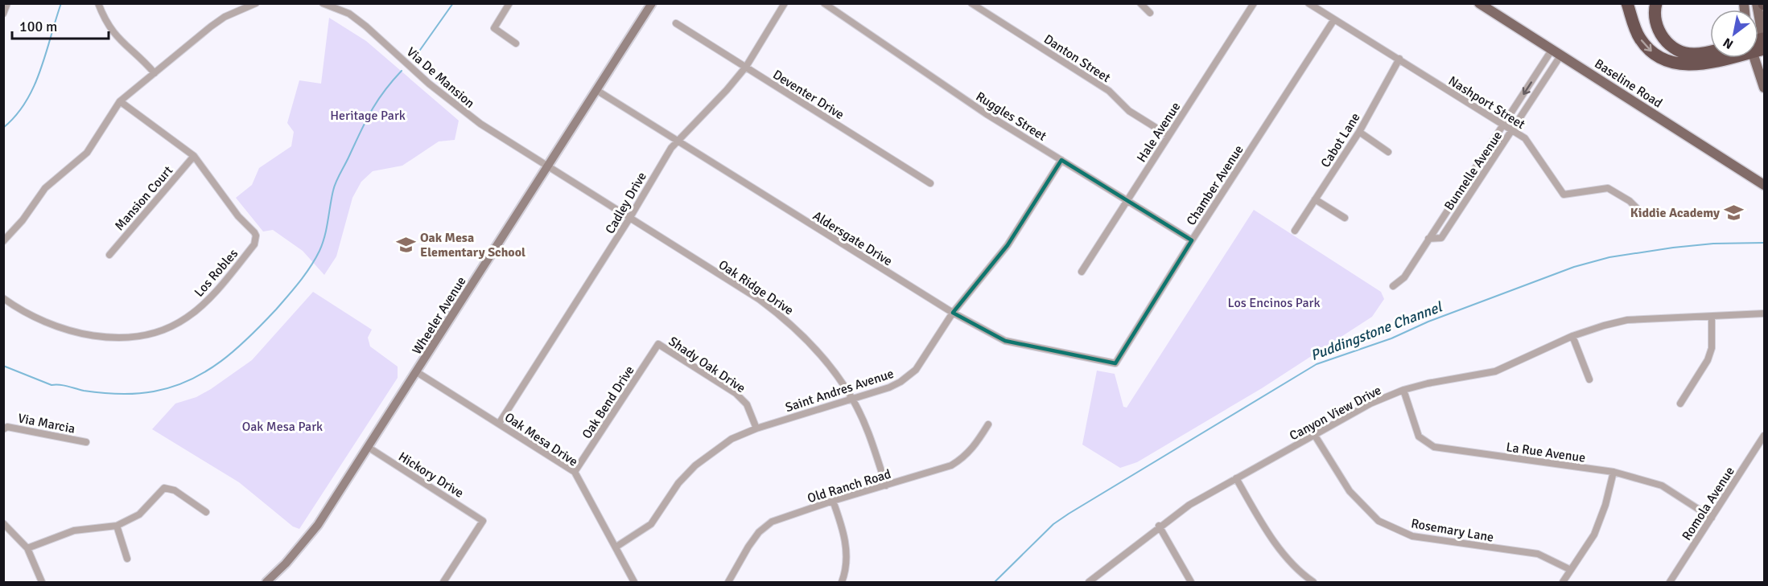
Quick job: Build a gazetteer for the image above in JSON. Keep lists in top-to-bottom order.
{
  "streets": {
    "main road": ["Baseline Road", "Wheeler Avenue"],
    "street": [
      "Danton Street",
      "Via De Mansion",
      "Deventer Drive",
      "Nashport Street",
      "Ruggles Street",
      "Hale Avenue",
      "Cabot Lane",
      "Bunnelle Avenue",
      "Chamber Avenue",
      "Mansion Court",
      "Cadley Drive",
      "Aldersgate Drive",
      "Los Robles",
      "Oak Ridge Drive",
      "Shady Oak Drive",
      "Saint Andres Avenue",
      "Oak Bend Drive",
      "Canyon View Drive",
      "Via Marcia",
      "Oak Mesa Drive",
      "La Rue Avenue",
      "Hickory Drive",
      "Old Ranch Road",
      "Romola Avenue",
      "Rosemary Lane"
    ]
  },
  "crossings": [
    ["Danton Street", "Hale Avenue"],
    ["Via De Mansion", "Oak Ridge Drive"],
    ["Via De Mansion", "Wheeler Avenue"],
    ["Baseline Road", "Bunnelle Avenue"],
    ["Deventer Drive", "Cadley Drive"],
    ["Nashport Street", "Cabot Lane"],
    ["Nashport Street", "Bunnelle Avenue"],
    ["Nashport Street", "Chamber Avenue"],
    ["Ruggles Street", "Hale Avenue"],
    ["Ruggles Street", "Chamber Avenue"],
    ["Ruggles Street", "Saint Andres Avenue"],
    ["Chamber Avenue", "Aldersgate Drive"],
    ["Mansion Court", "Los Robles"],
    ["Cadley Drive", "Aldersgate Drive"],
    ["Cadley Drive", "Oak Ridge Drive"],
    ["Cadley Drive", "Oak Mesa Drive"],
    ["Aldersgate Drive", "Wheeler Avenue"],
    ["Aldersgate Drive", "Saint Andres Avenue"],
    ["Oak Ridge Drive", "Wheeler Avenue"],
    ["Oak Ridge Drive", "Saint Andres Avenue"],
    ["Oak Ridge Drive", "Old Ranch Road"],
    ["Wheeler Avenue", "Oak Mesa Drive"],
    ["Wheeler Avenue", "Hickory Drive"],
    ["Shady Oak Drive", "Saint Andres Avenue"],
    ["Shady Oak Drive", "Oak Bend Drive"],
    ["Saint Andres Avenue", "Oak Mesa Drive"],
    ["Oak Bend Drive", "Oak Mesa Drive"],
    ["Canyon View Drive", "La Rue Avenue"],
    ["Canyon View Drive", "Rosemary Lane"],
    ["La Rue Avenue", "Romola Avenue"]
  ],
  "water": ["Puddingstone Channel"],
  "parks": ["Heritage Park", "Los Encinos Park", "Oak Mesa Park"],
  "places": {
    "school or university": ["Kiddie Academy", "Oak Mesa Elementary School"]
  },
  "scale_bar": "100 m",
  "north": "bottom left"
}
